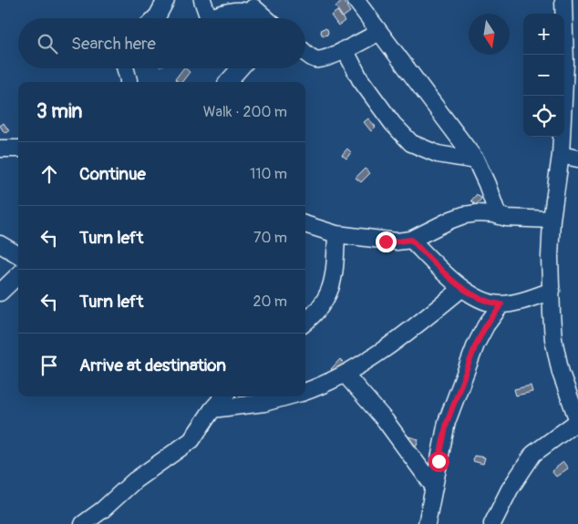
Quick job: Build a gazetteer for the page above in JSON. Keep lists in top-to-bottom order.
{
  "north": "bottom",
  "page": {
    "map_buttons": ["+", "−"],
    "search": "Search here",
    "heading": ["3 min", "Walk · 200 m"],
    "list": [
      ["Continue", "110 m"],
      ["Turn left", "70 m"],
      ["Turn left", "20 m"],
      "Arrive at destination"
    ]
  }
}
